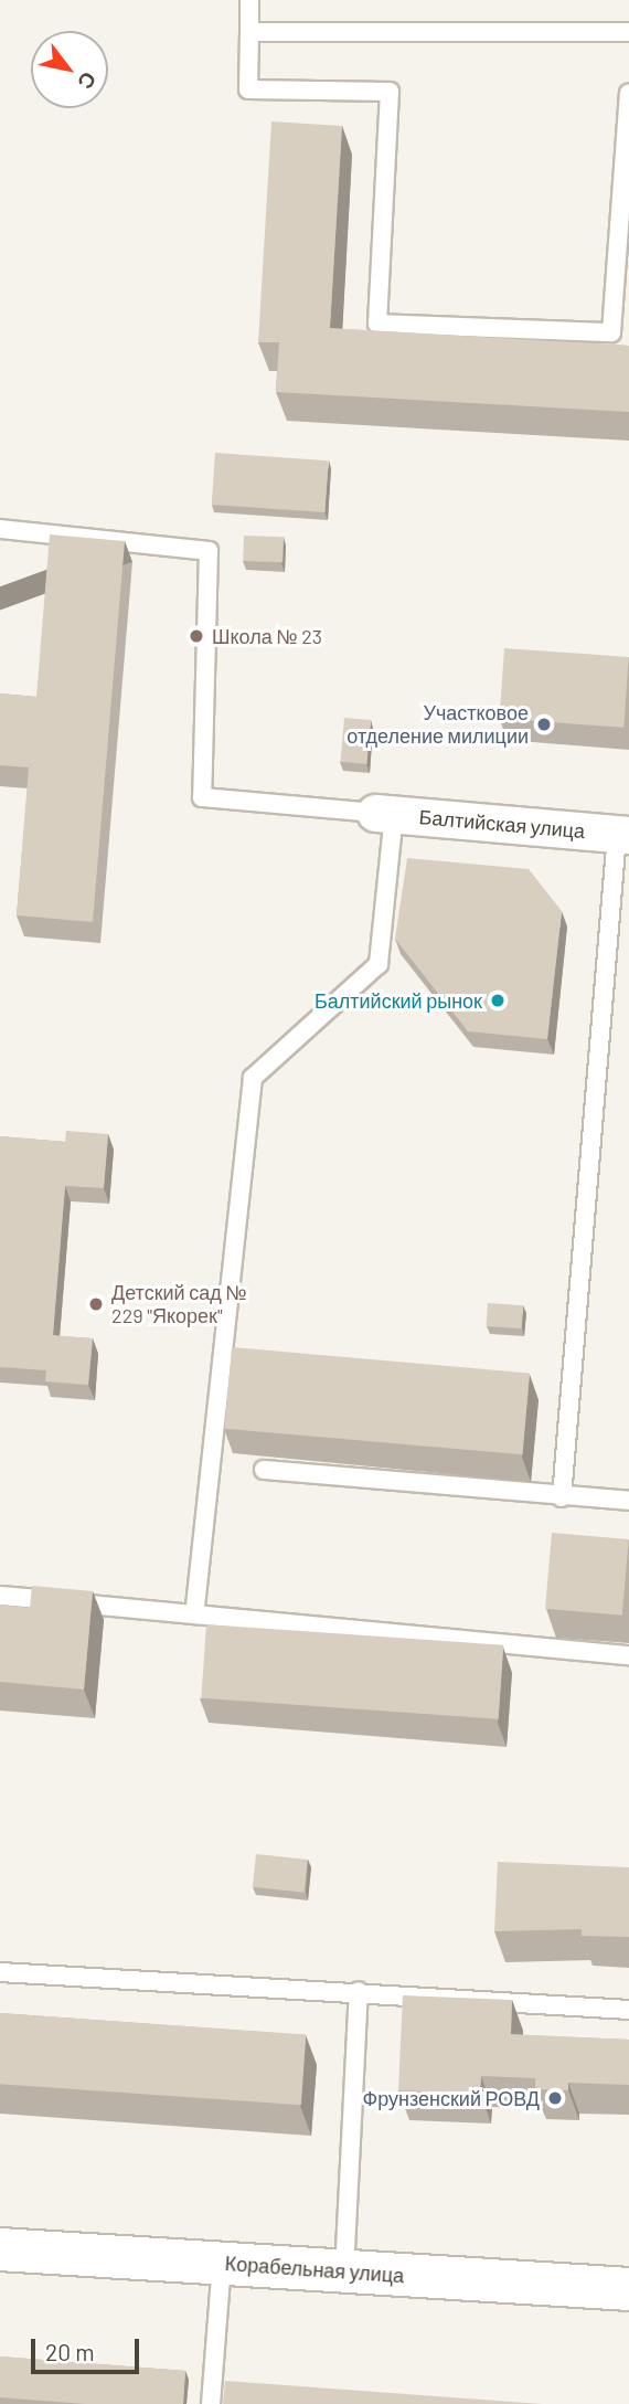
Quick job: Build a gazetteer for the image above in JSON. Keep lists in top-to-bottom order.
{
  "streets": {
    "street": ["Балтийская улица", "Корабельная улица"]
  },
  "places": [
    "Школа № 23",
    "Участковое отделение милиции",
    "Балтийский рынок",
    "Детский сад № 229 \"Якорек\"",
    "Фрунзенский РОВД"
  ],
  "scale_bar": "20 m",
  "north": "bottom right"
}
